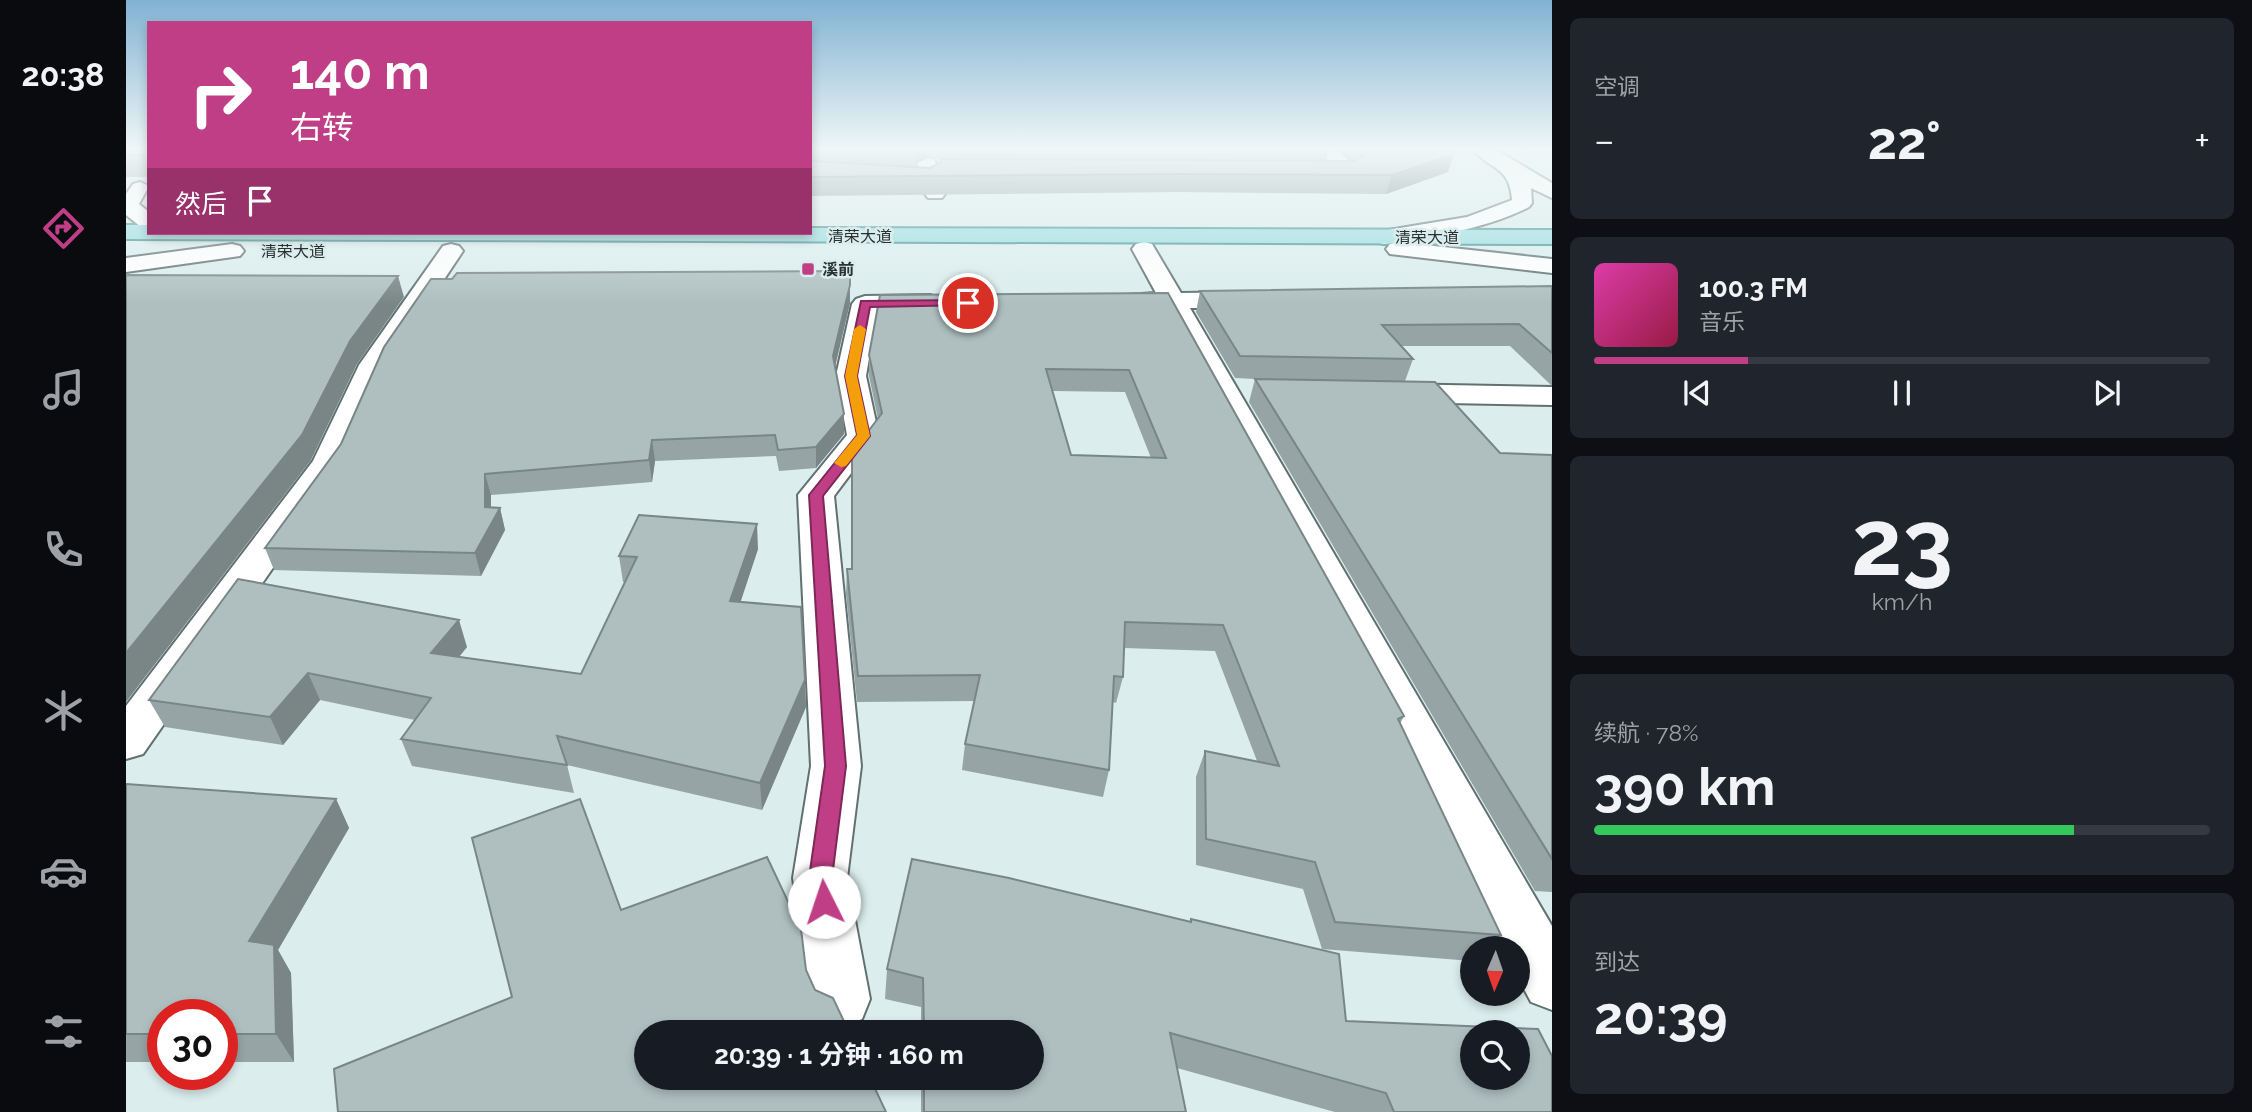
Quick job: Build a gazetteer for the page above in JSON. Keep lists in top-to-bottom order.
{
  "streets": {
    "main road": ["清荣大道"]
  },
  "places": {
    "transit": ["溪前"]
  },
  "north": "bottom",
  "page": {
    "tabs": "20:38",
    "tile": [
      "空调",
      ["23", "km/h"],
      ["续航 · 78%", "390 km"],
      ["到达", "20:39"]
    ],
    "turn": ["140 m", "右转"],
    "heat": ["−", "22°", "+"],
    "then": "然后",
    "song": ["100.3 FM", "音乐"],
    "limit": "30",
    "trip": "20:39 · 1 分钟 · 160 m"
  }
}
